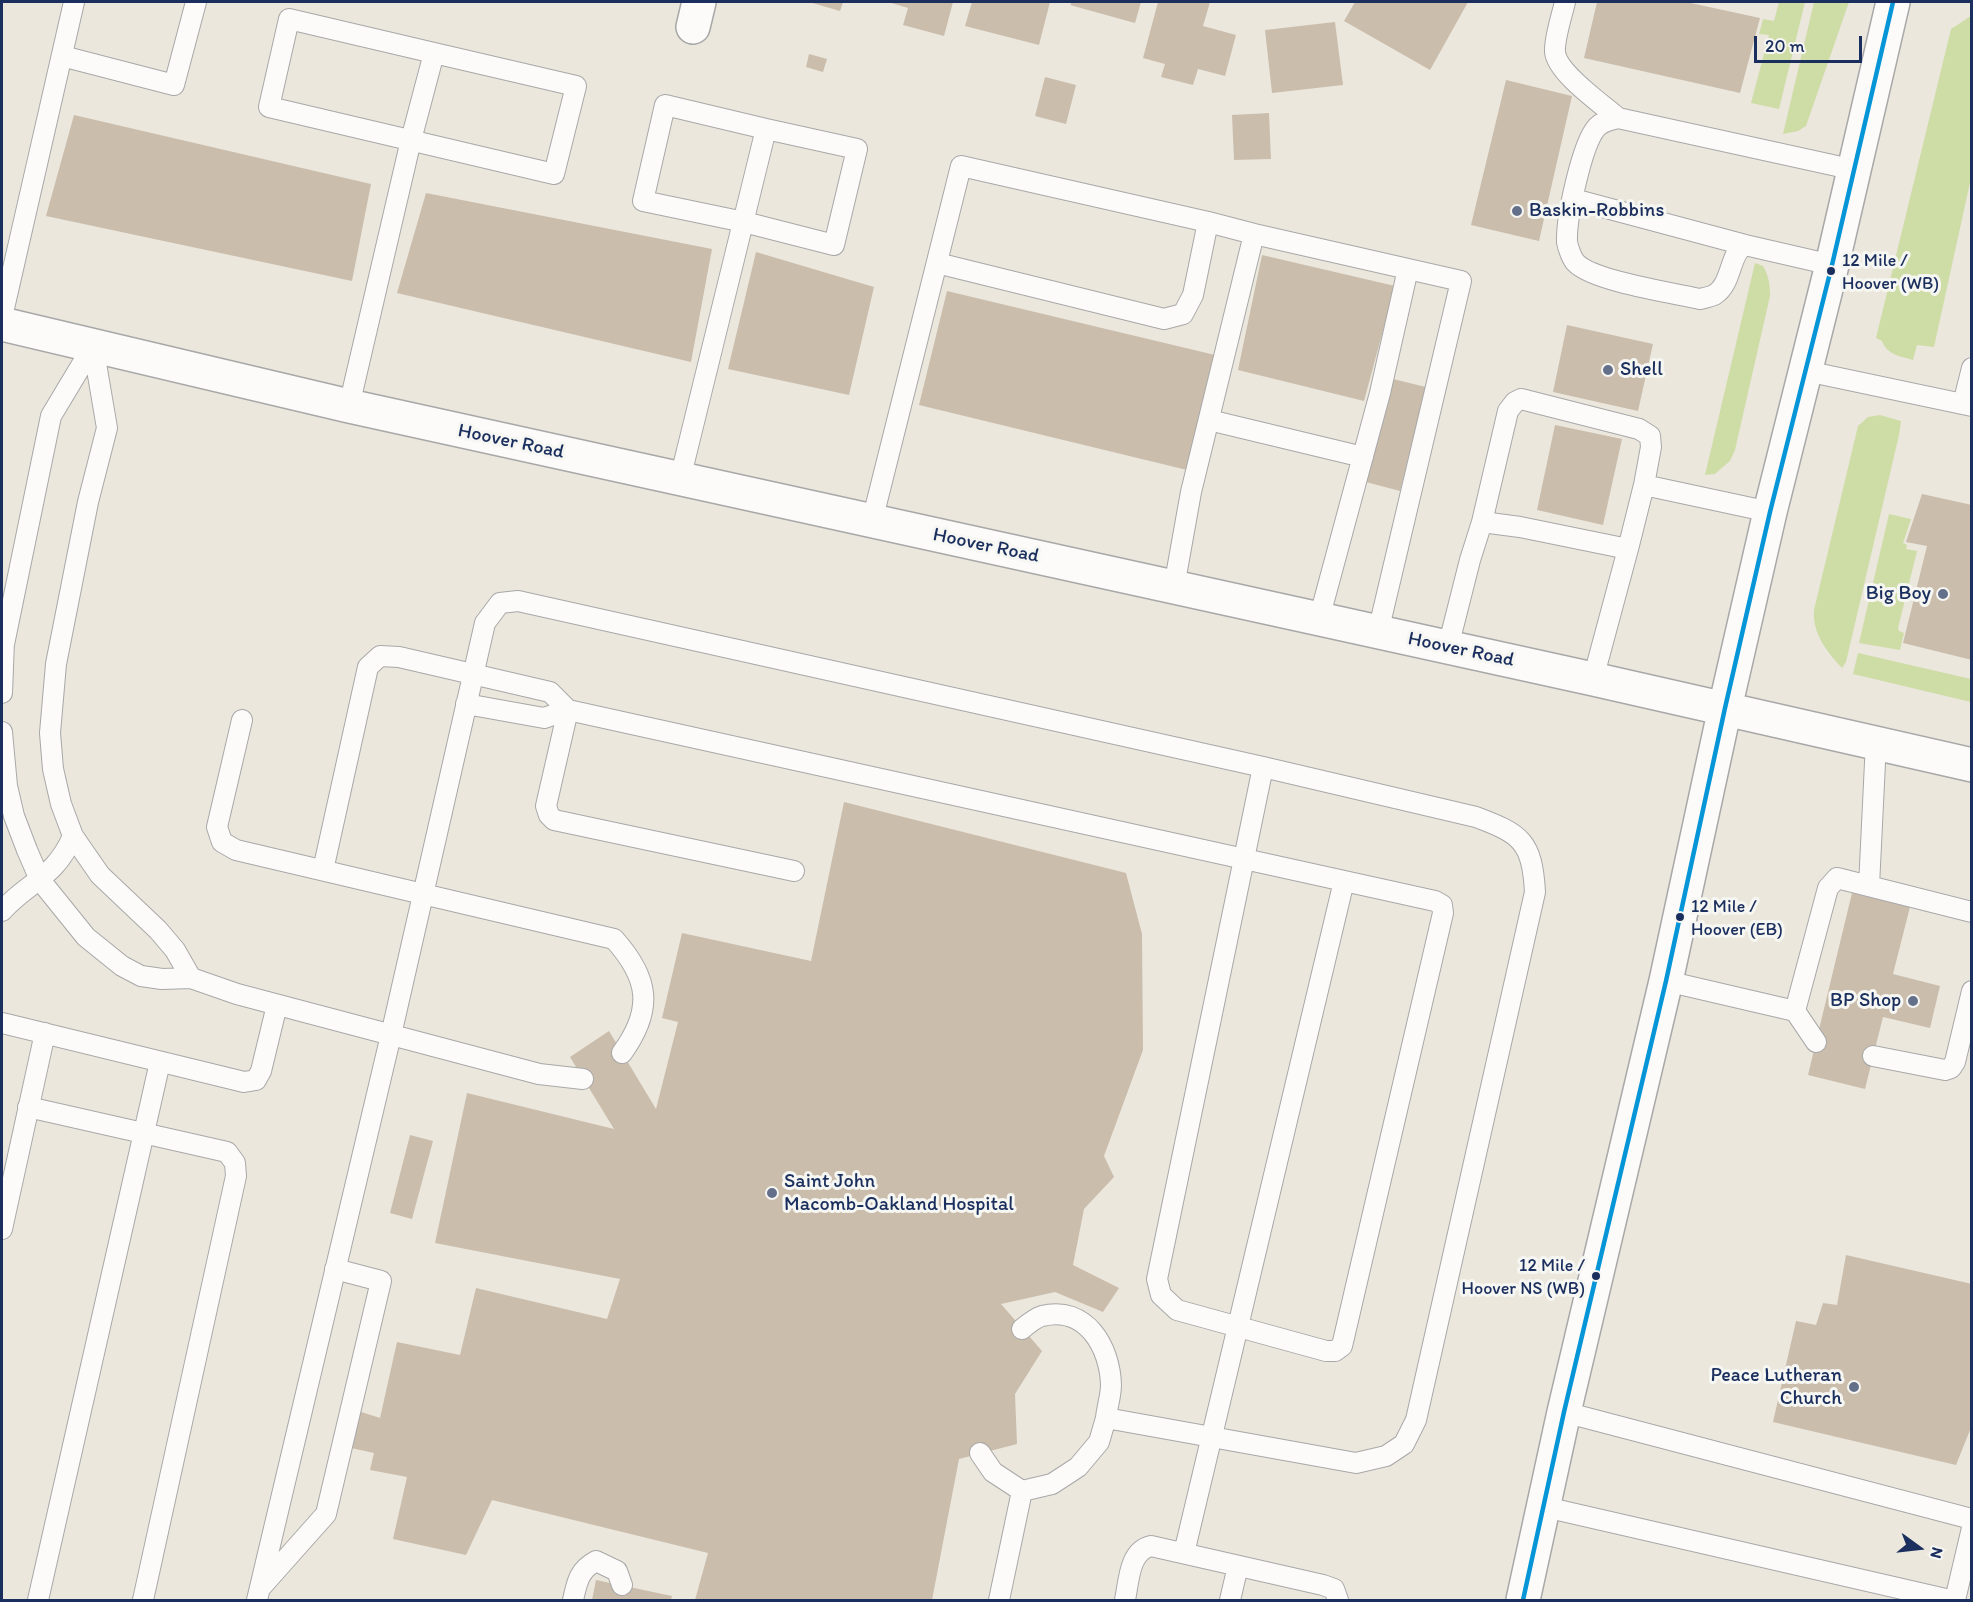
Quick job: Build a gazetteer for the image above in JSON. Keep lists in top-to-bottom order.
{
  "streets": {
    "main road": ["Hoover Road"]
  },
  "places": [
    "Baskin-Robbins",
    "12 Mile / Hoover (WB)",
    "Shell",
    "Big Boy",
    "12 Mile / Hoover (EB)",
    "BP Shop",
    "Saint John Macomb-Oakland Hospital",
    "12 Mile / Hoover NS (WB)",
    "Peace Lutheran Church"
  ],
  "scale_bar": "20 m",
  "north": "right"
}
